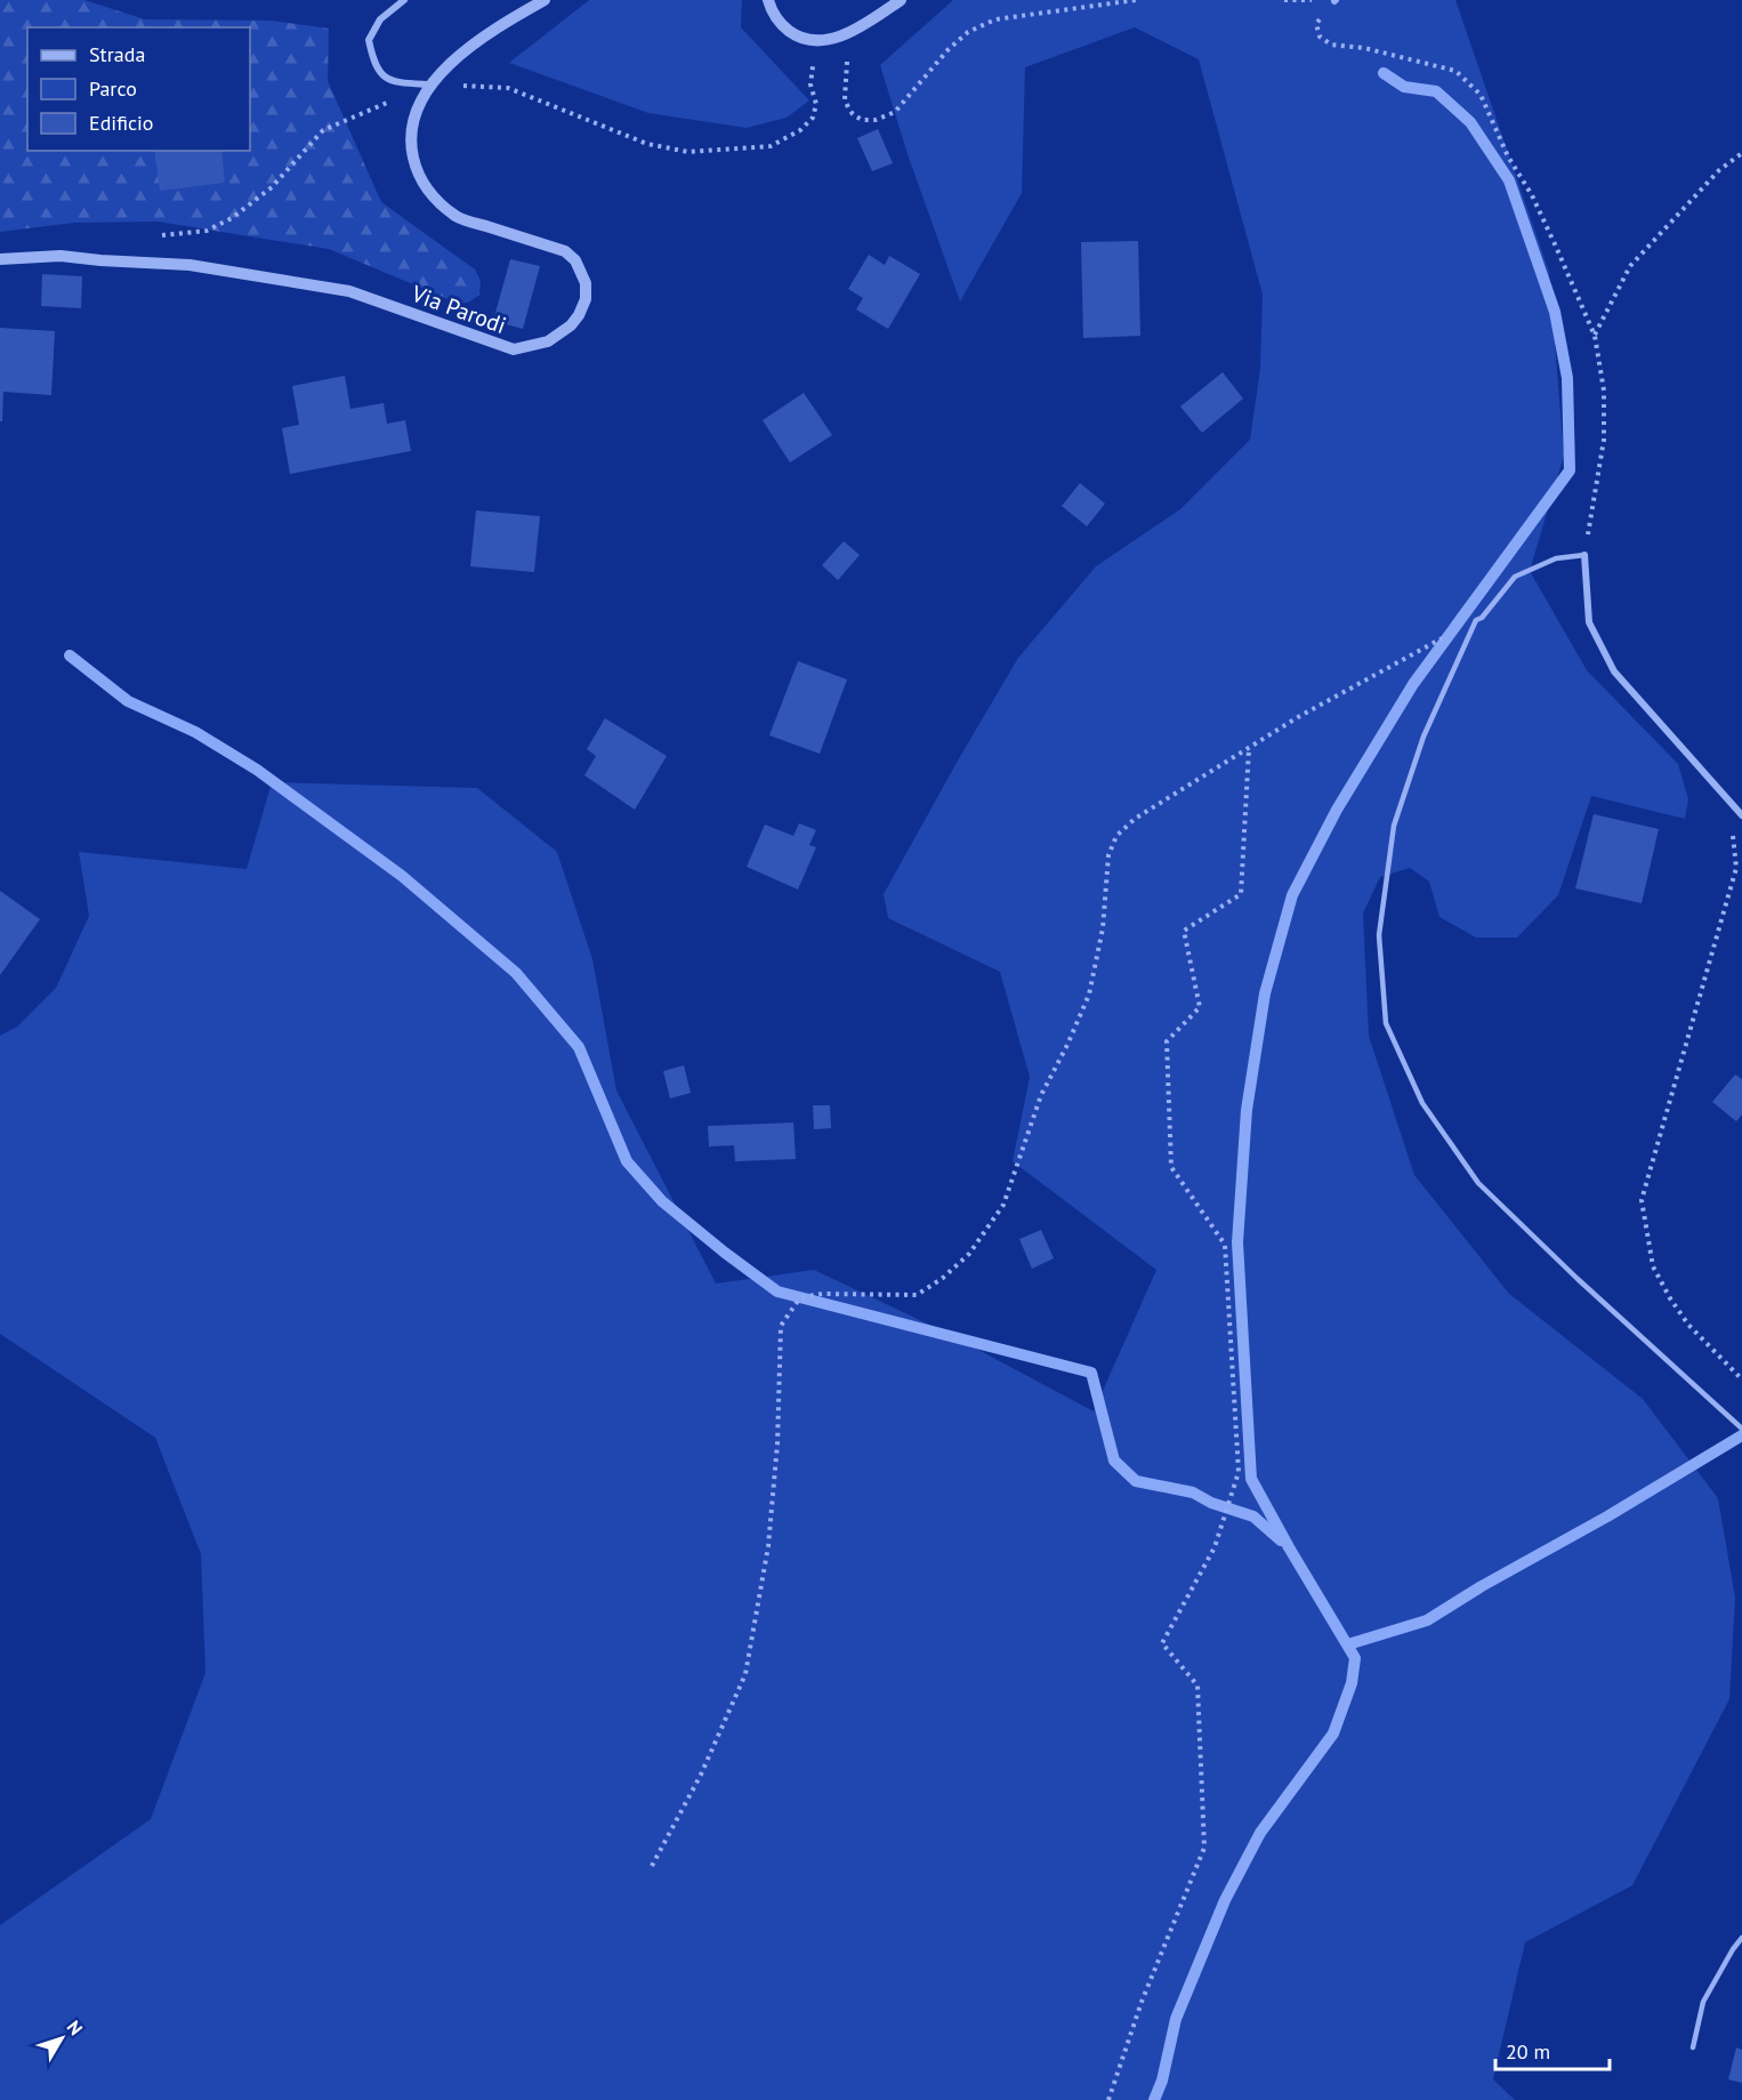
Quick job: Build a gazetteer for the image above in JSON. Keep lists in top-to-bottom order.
{
  "streets": {
    "street": ["Via Parodi"]
  },
  "legend": ["Strada", "Parco", "Edificio"],
  "scale_bar": "20 m",
  "north": "top right"
}
